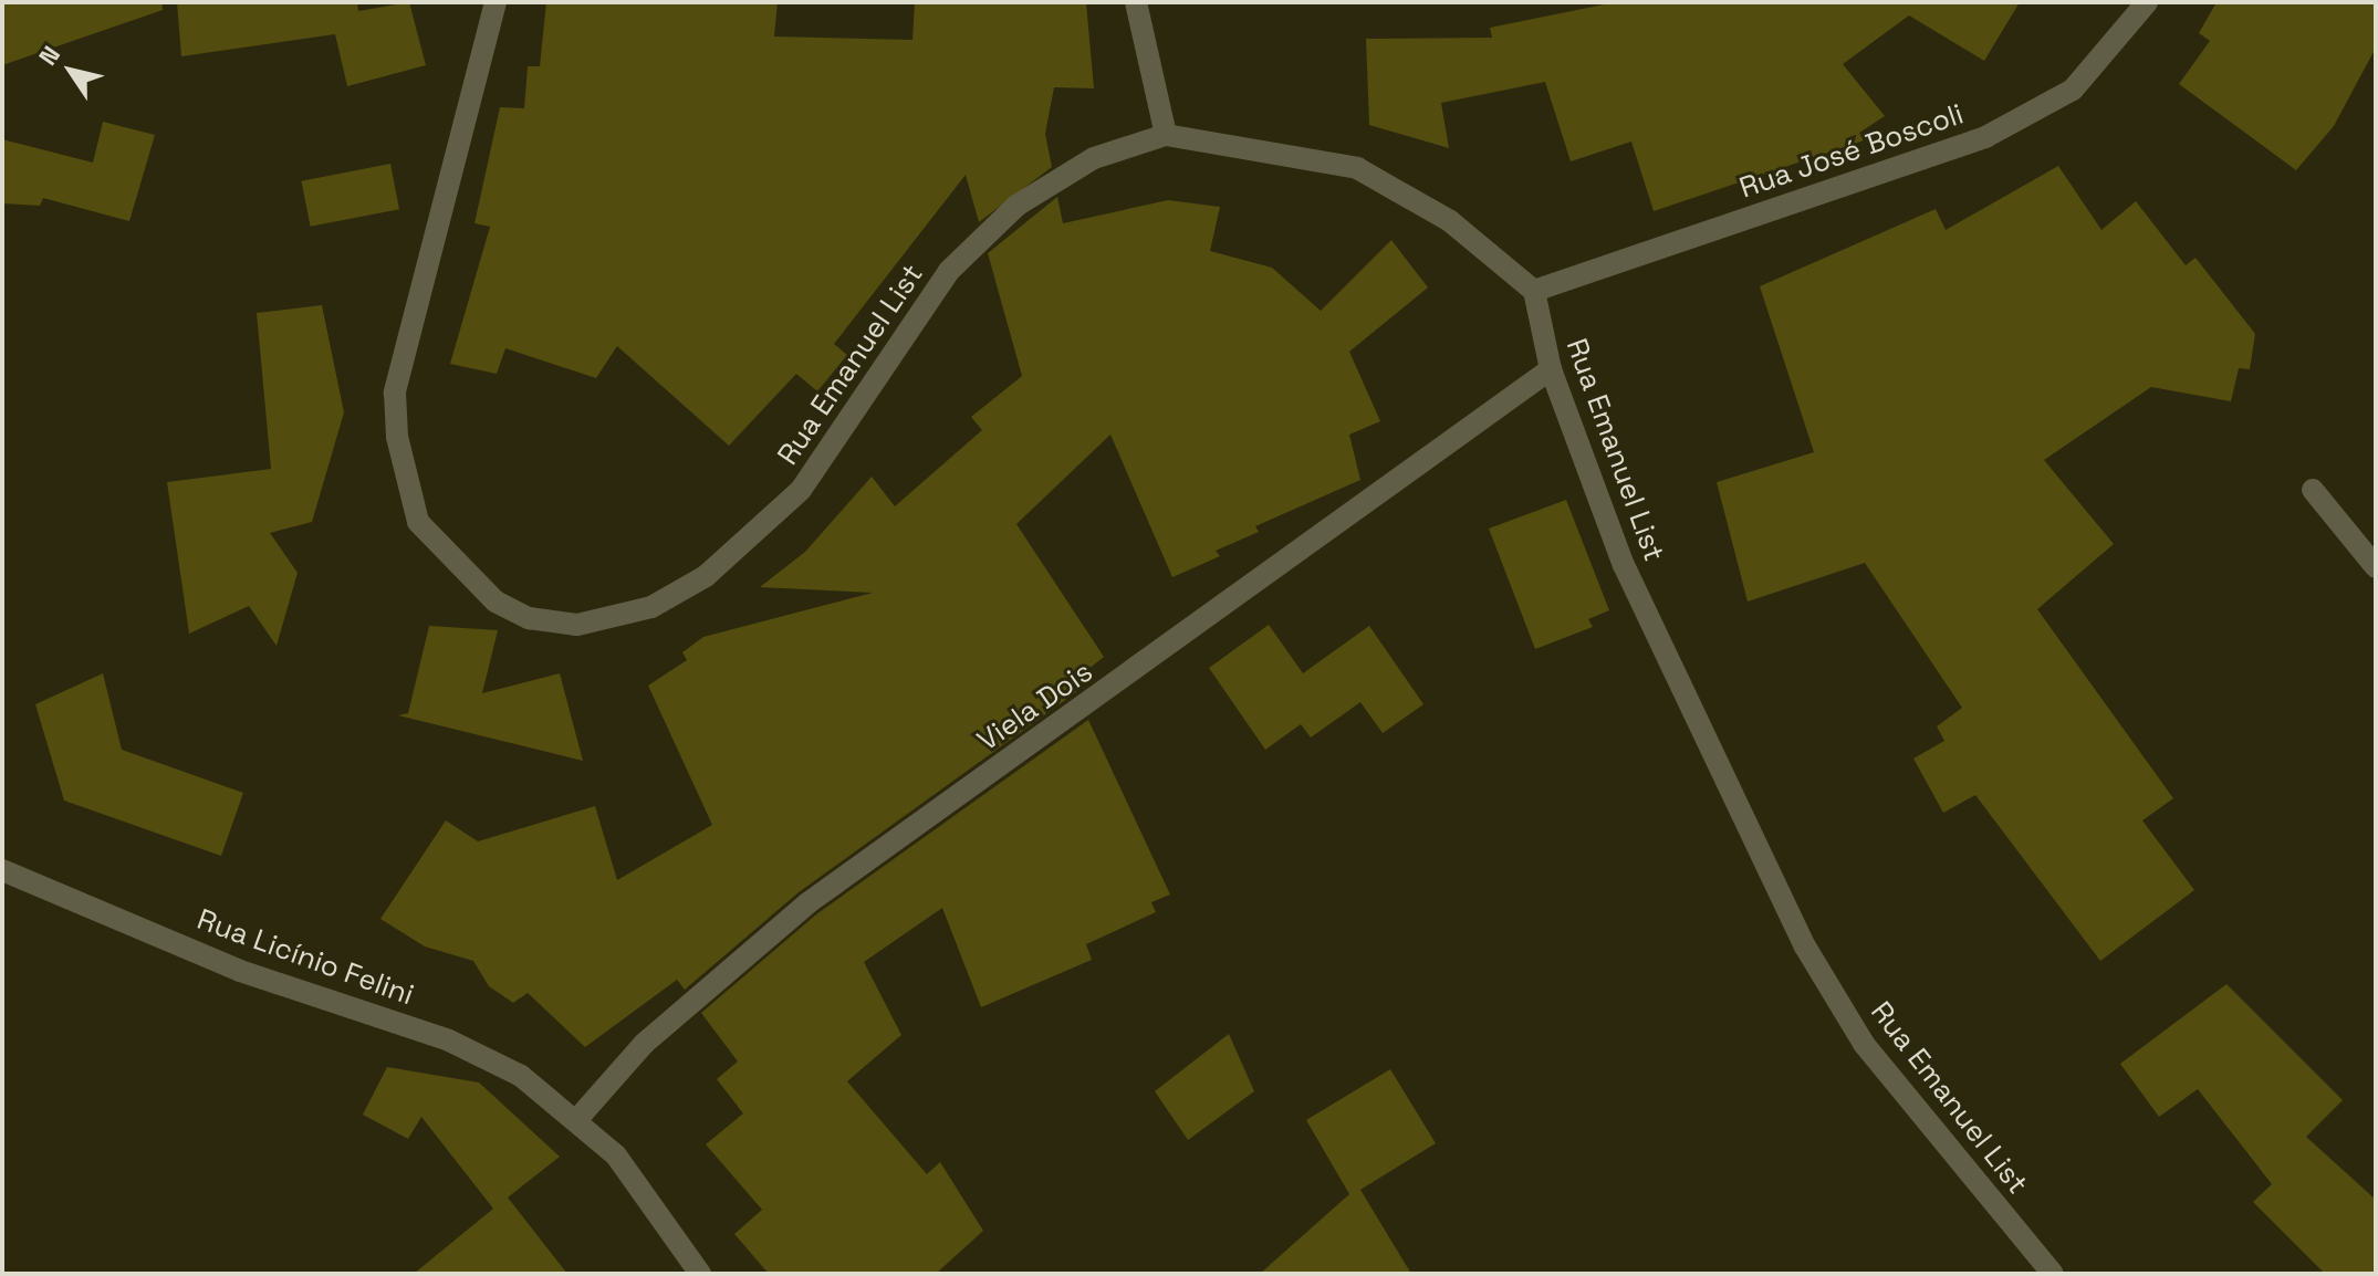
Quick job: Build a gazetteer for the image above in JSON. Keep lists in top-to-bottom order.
{
  "streets": {
    "street": [
      "Rua José Boscoli",
      "Rua Emanuel List",
      "Viela Dois",
      "Rua Licínio Felini"
    ]
  },
  "crossings": [
    ["Rua José Boscoli", "Rua Emanuel List"],
    ["Rua Emanuel List", "Viela Dois"],
    ["Viela Dois", "Rua Licínio Felini"]
  ],
  "north": "top left"
}
